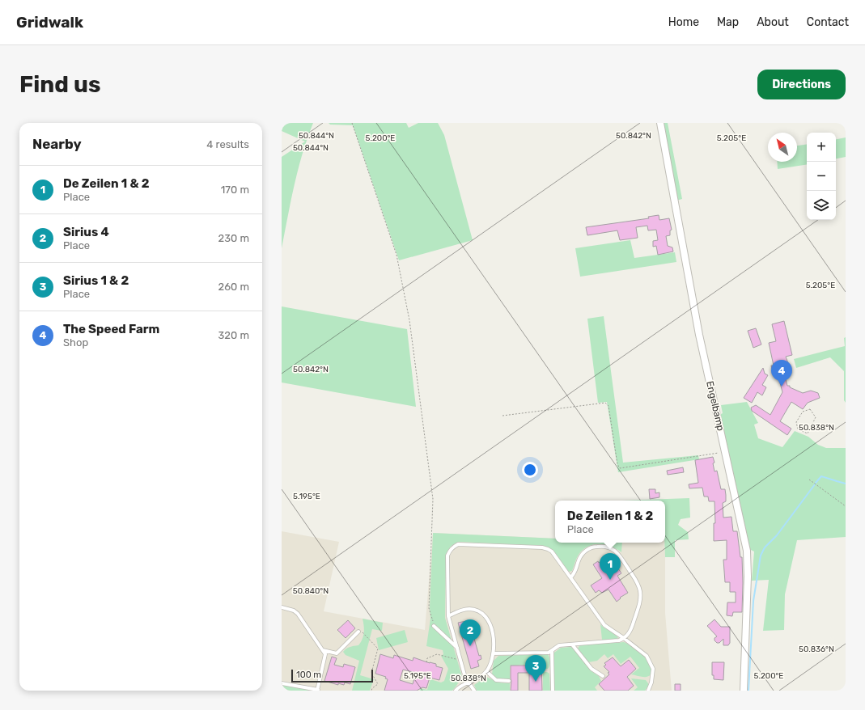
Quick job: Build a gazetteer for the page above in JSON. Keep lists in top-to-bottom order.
{
  "streets": {
    "street": ["Engelbamp"]
  },
  "scale_bar": "100 m",
  "north": "top left",
  "page": {
    "header": "Gridwalk",
    "nav": [
      "Home",
      "Map",
      "About",
      "Contact"
    ],
    "buttons": "Directions",
    "title": "Find us",
    "heading": ["Nearby", "4 results"],
    "map_buttons": ["+", "−"],
    "list": [
      {
        "mark": "1",
        "name": "De Zeilen 1 & 2",
        "note": "Place",
        "value": "170 m"
      },
      {
        "mark": "2",
        "name": "Sirius 4",
        "note": "Place",
        "value": "230 m"
      },
      {
        "mark": "3",
        "name": "Sirius 1 & 2",
        "note": "Place",
        "value": "260 m"
      },
      {
        "mark": "4",
        "name": "The Speed Farm",
        "note": "Shop",
        "value": "320 m"
      }
    ],
    "pins": [
      "4",
      "1",
      "2",
      "3"
    ],
    "popup": ["De Zeilen 1 & 2", "Place"],
    "scale": "100 m"
  },
  "coordinates": [
    "50.844°N",
    "50.842°N",
    "5.200°E",
    "5.205°E",
    "50.838°N",
    "5.195°E",
    "50.840°N",
    "50.836°N"
  ]
}
